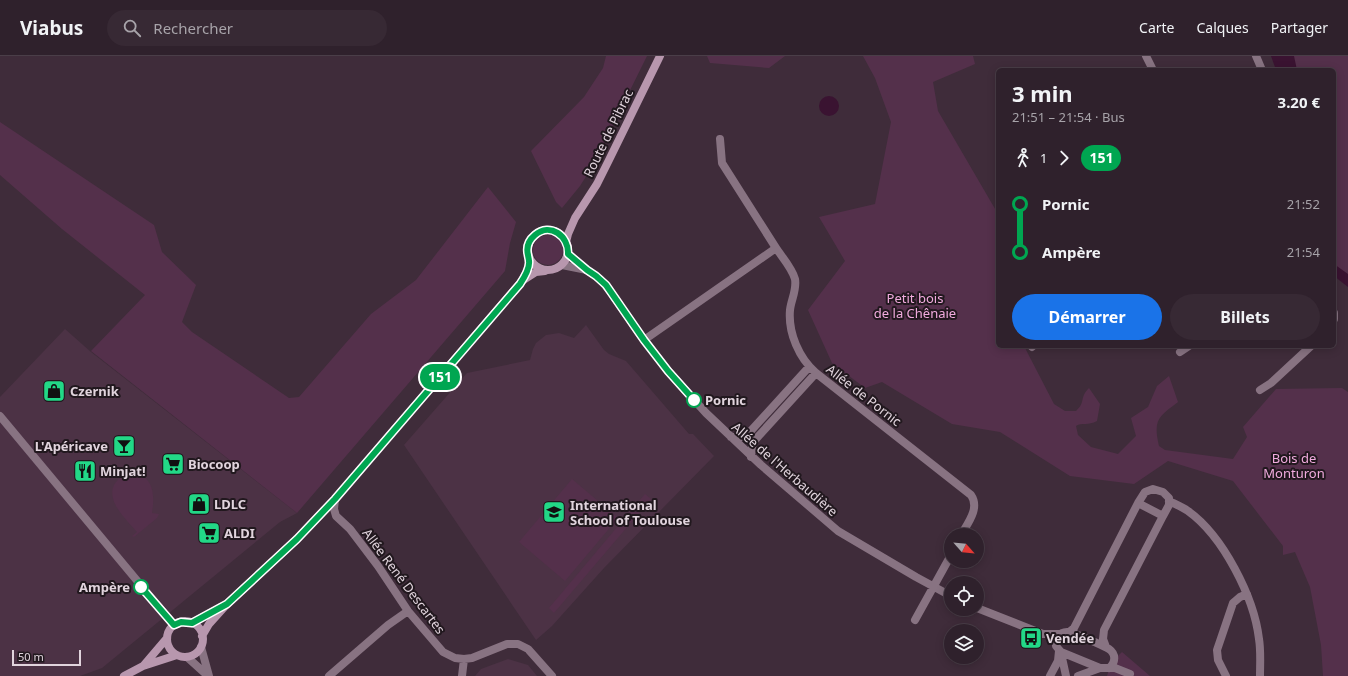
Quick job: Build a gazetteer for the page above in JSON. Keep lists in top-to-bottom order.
{
  "streets": {
    "main road": ["Route de Pibrac"],
    "street": ["Allée de Pornic", "Allée de l'Herbaudière", "Allée René Descartes"]
  },
  "crossings": [
    ["Route de Pibrac", "Allée de l'Herbaudière"]
  ],
  "parks": ["Petit bois de la Chênaie", "Bois de Monturon"],
  "places": {
    "shop": ["Czernik", "LDLC"],
    "other": ["Pornic", "Ampère"],
    "bar": ["L'Apéricave"],
    "supermarket": ["Biocoop", "ALDI"],
    "restaurant": ["Minjat!"],
    "school or university": ["International School of Toulouse"],
    "bus stop": ["Vendée"]
  },
  "lines": ["bus line 151"],
  "scale_bar": "50 m",
  "north": "bottom right",
  "page": {
    "header": "Viabus",
    "search": "Rechercher",
    "nav": ["Carte", "Calques", "Partager"],
    "on_map": "151",
    "heading": ["3 min", "21:51 – 21:54 · Bus", "3.20 €"],
    "legs": ["1", "151"],
    "list": [
      {
        "name": "Pornic",
        "value": "21:52"
      },
      {
        "name": "Ampère",
        "value": "21:54"
      }
    ],
    "buttons": ["Démarrer", "Billets"],
    "scale": "50 m"
  }
}
